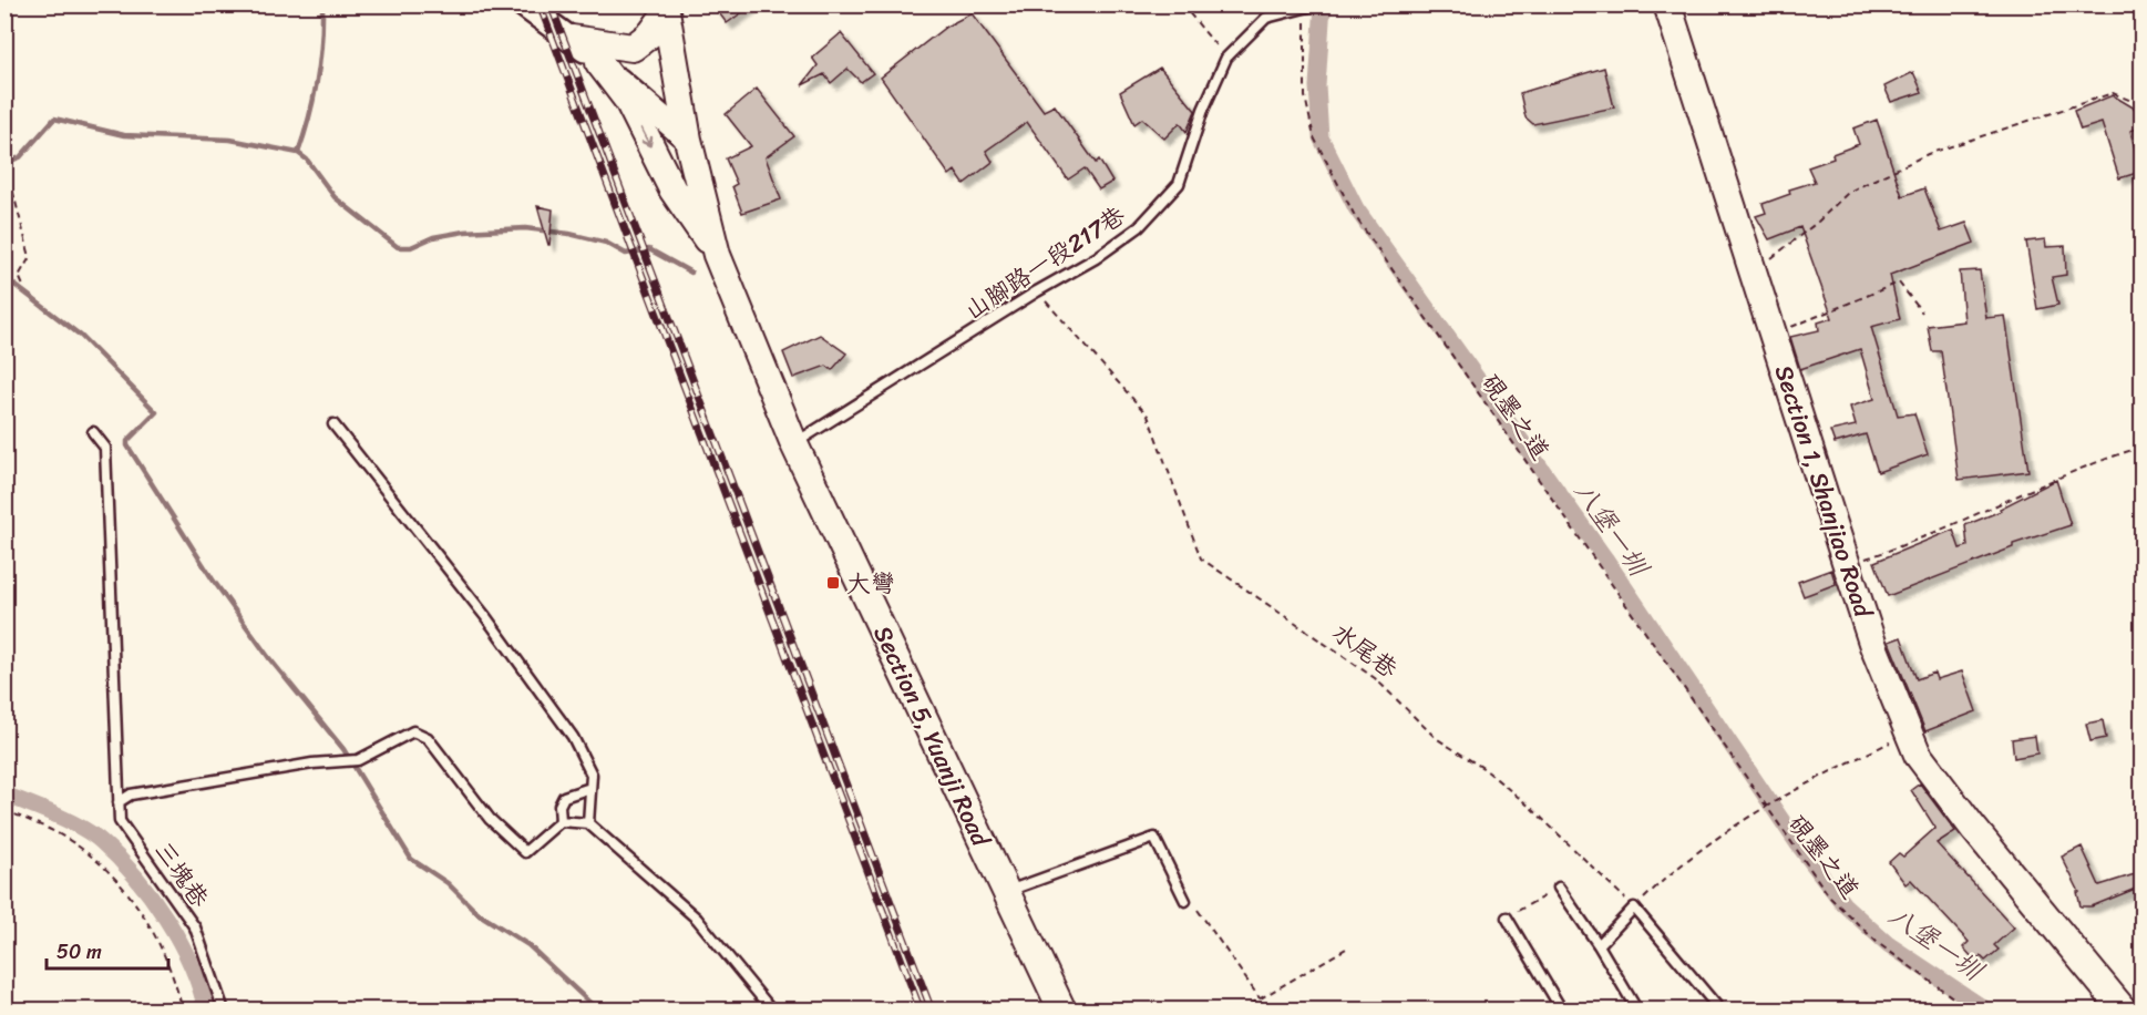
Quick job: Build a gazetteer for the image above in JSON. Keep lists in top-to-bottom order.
{
  "streets": {
    "main road": ["Section 1, Shanjiao Road", "Section 5, Yuanji Road"],
    "lane": ["山腳路一段217巷", "三塊巷"],
    "path": ["硯墨之道", "水尾巷"]
  },
  "crossings": [
    ["山腳路一段217巷", "硯墨之道"],
    ["山腳路一段217巷", "水尾巷"],
    ["山腳路一段217巷", "Section 5, Yuanji Road"]
  ],
  "water": ["八堡一圳"],
  "places": {
    "transit": ["大彎"]
  },
  "scale_bar": "50 m"
}
